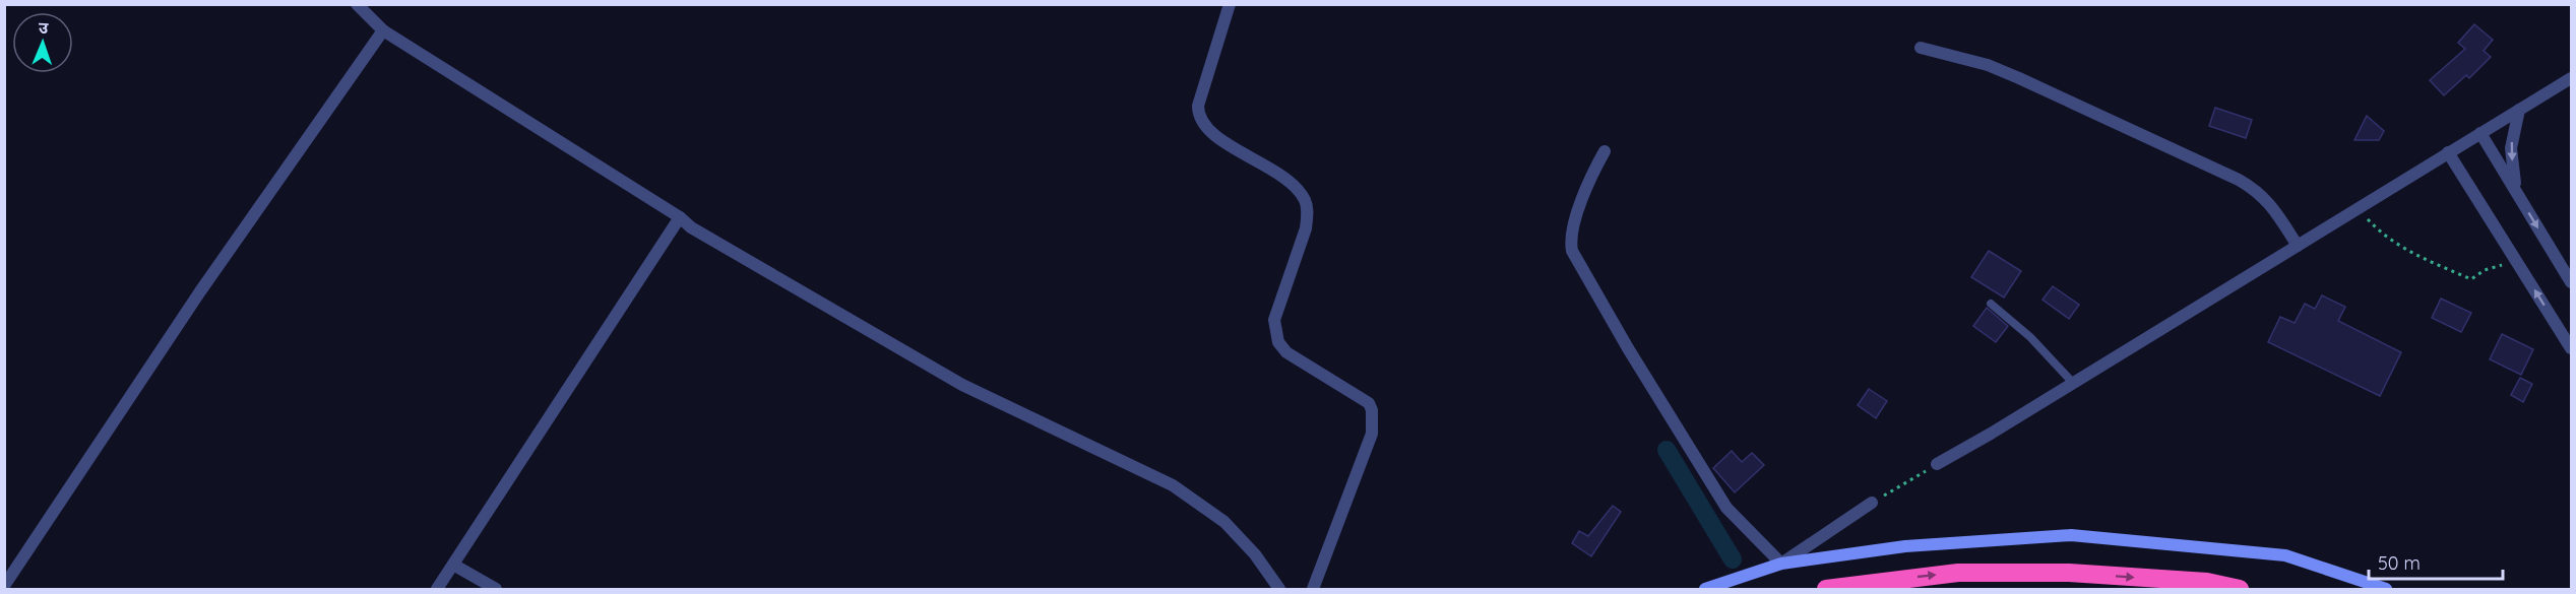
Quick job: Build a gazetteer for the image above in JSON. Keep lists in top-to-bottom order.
{
  "scale_bar": "50 m",
  "north": "top"
}
